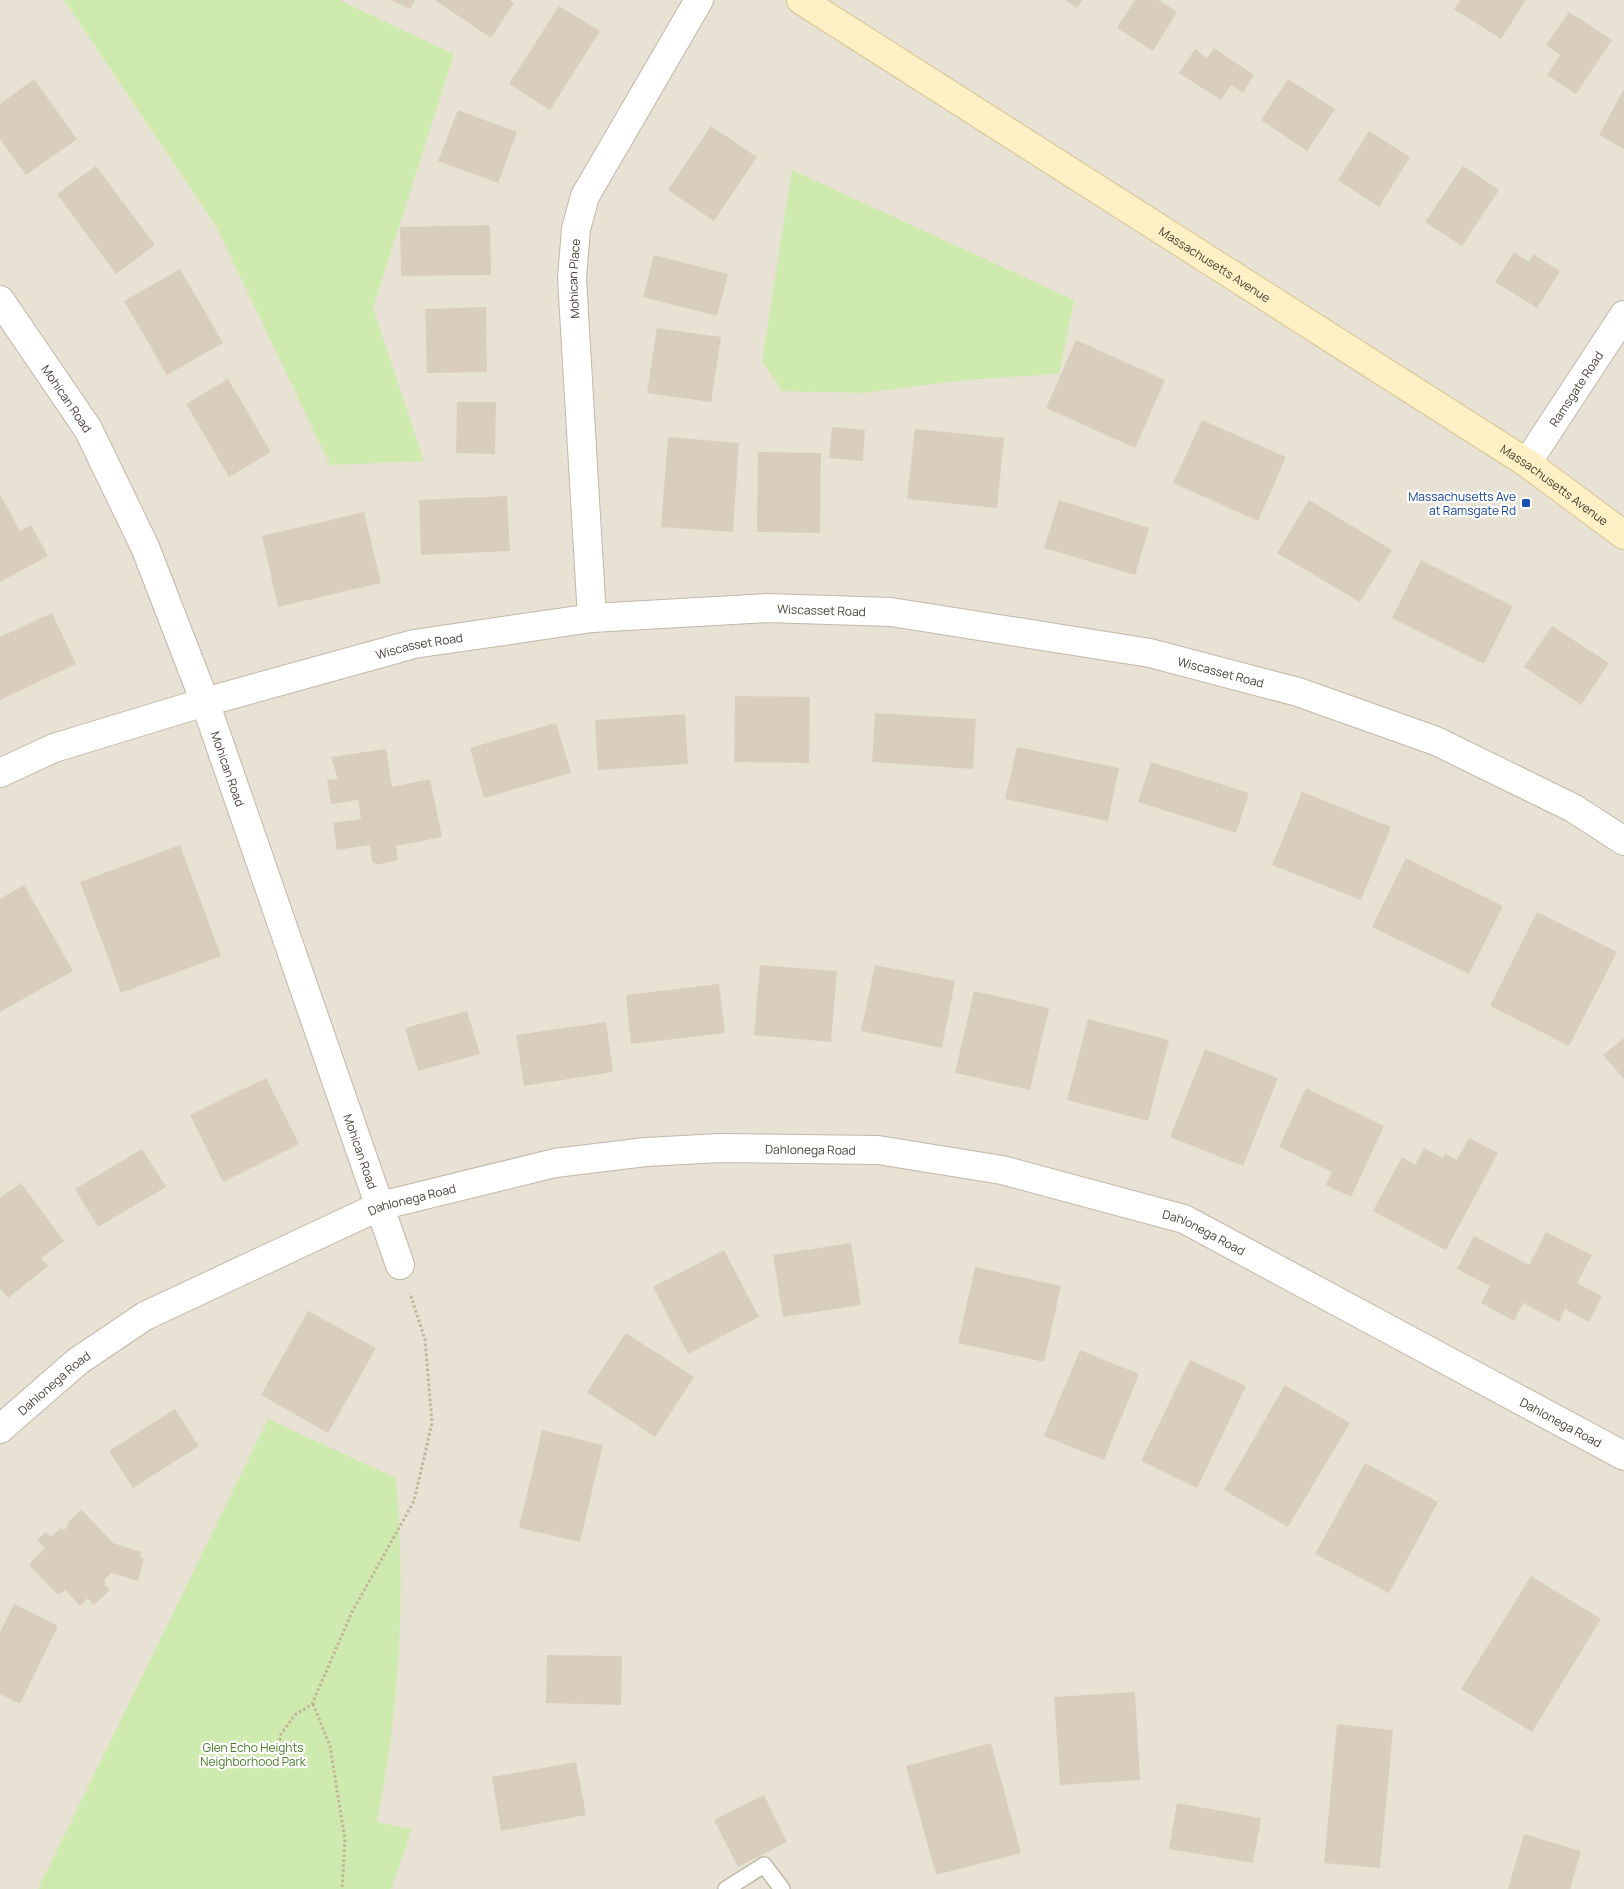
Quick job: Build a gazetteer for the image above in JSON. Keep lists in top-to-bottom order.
{
  "streets": {
    "main road": ["Massachusetts Avenue"],
    "street": [
      "Mohican Place",
      "Ramsgate Road",
      "Mohican Road",
      "Wiscasset Road",
      "Dahlonega Road"
    ]
  },
  "crossings": [
    ["Massachusetts Avenue", "Ramsgate Road"],
    ["Mohican Place", "Wiscasset Road"],
    ["Mohican Road", "Wiscasset Road"],
    ["Mohican Road", "Dahlonega Road"]
  ],
  "parks": ["Glen Echo Heights Neighborhood Park"],
  "places": {
    "transit": ["Massachusetts Ave at Ramsgate Rd"]
  }
}
